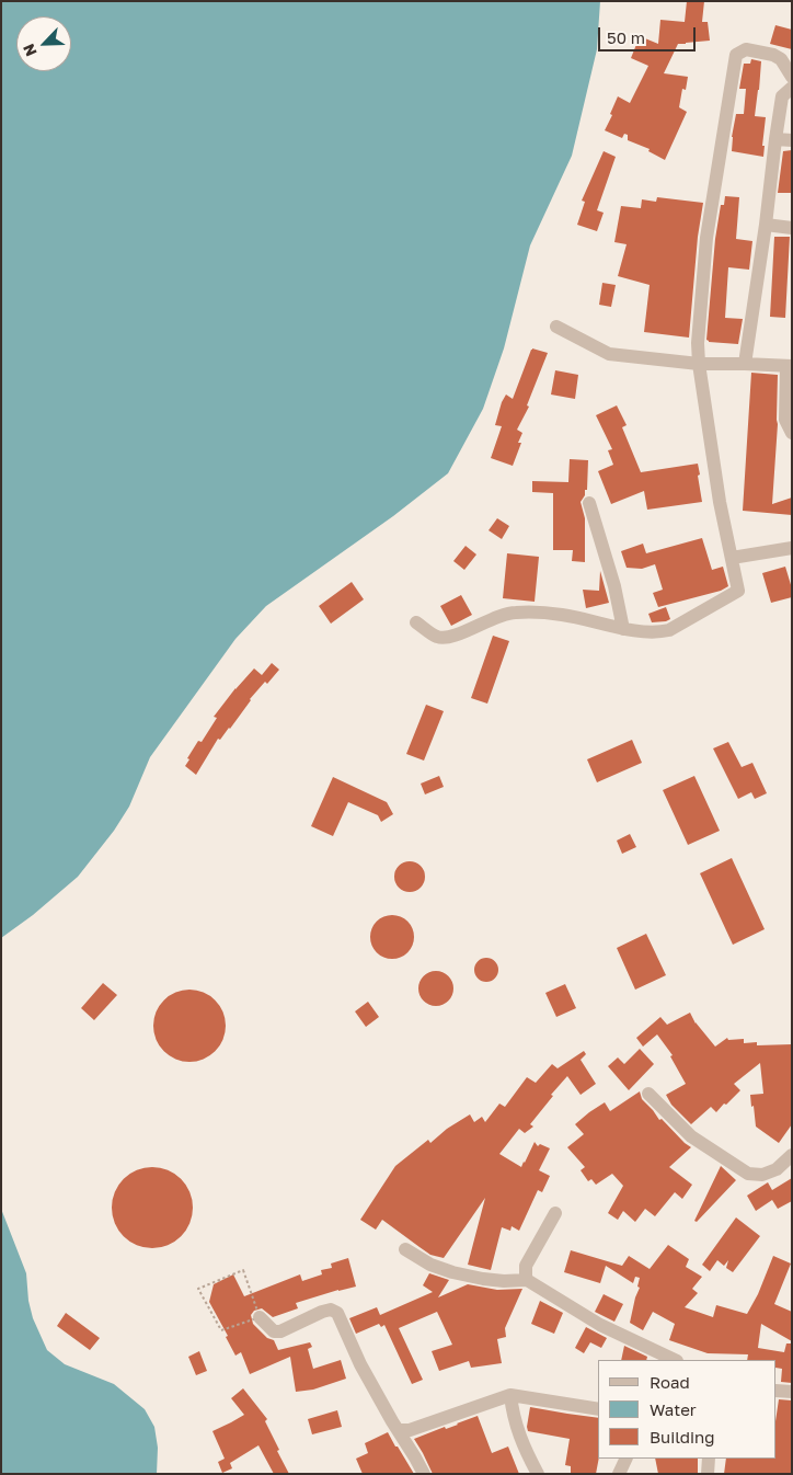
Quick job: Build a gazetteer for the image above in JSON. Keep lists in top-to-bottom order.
{
  "legend": ["Road", "Water", "Building"],
  "scale_bar": "50 m",
  "north": "bottom left"
}
